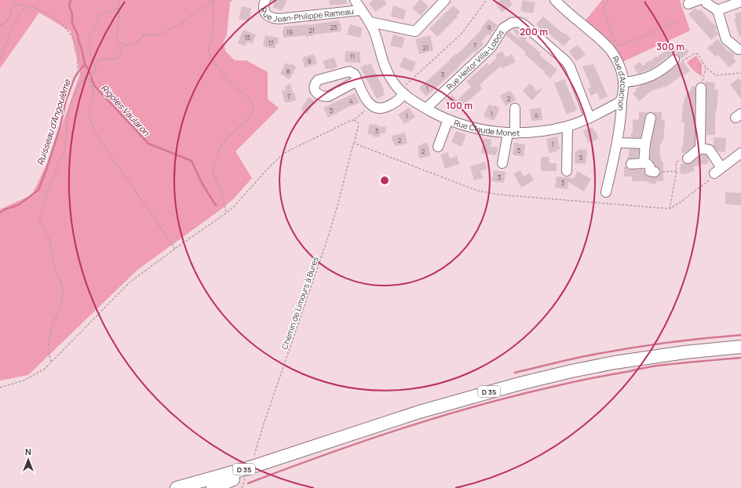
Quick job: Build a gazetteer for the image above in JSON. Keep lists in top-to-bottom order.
{
  "streets": {
    "main road": ["D 35"],
    "street": [
      "Rue Jean-Philippe Rameau",
      "Rue Heitor Villa-Lobos",
      "Rue d'Arcachon",
      "Rue Claude Monet"
    ],
    "path": ["Chemin de Limours à Bures"]
  },
  "crossings": [
    ["Rue Jean-Philippe Rameau", "Rue Claude Monet"],
    ["Rue Heitor Villa-Lobos", "Rue Claude Monet"],
    ["Rue d'Arcachon", "Rue Claude Monet"],
    ["Chemin de Limours à Bures", "D 35"]
  ],
  "water": ["Rigoles Vaularon", "Ruisseau d'Angoulême"],
  "house_numbers": [
    "23",
    "9",
    "21",
    "19",
    "15",
    "17",
    "7",
    "21",
    "11",
    "9",
    "8",
    "3",
    "1",
    "7",
    "2",
    "4",
    "5",
    "1",
    "4",
    "1",
    "3",
    "2",
    "1",
    "5",
    "2",
    "5",
    "3",
    "3"
  ],
  "north": "top",
  "rings": ["200 m", "300 m", "100 m"]
}
